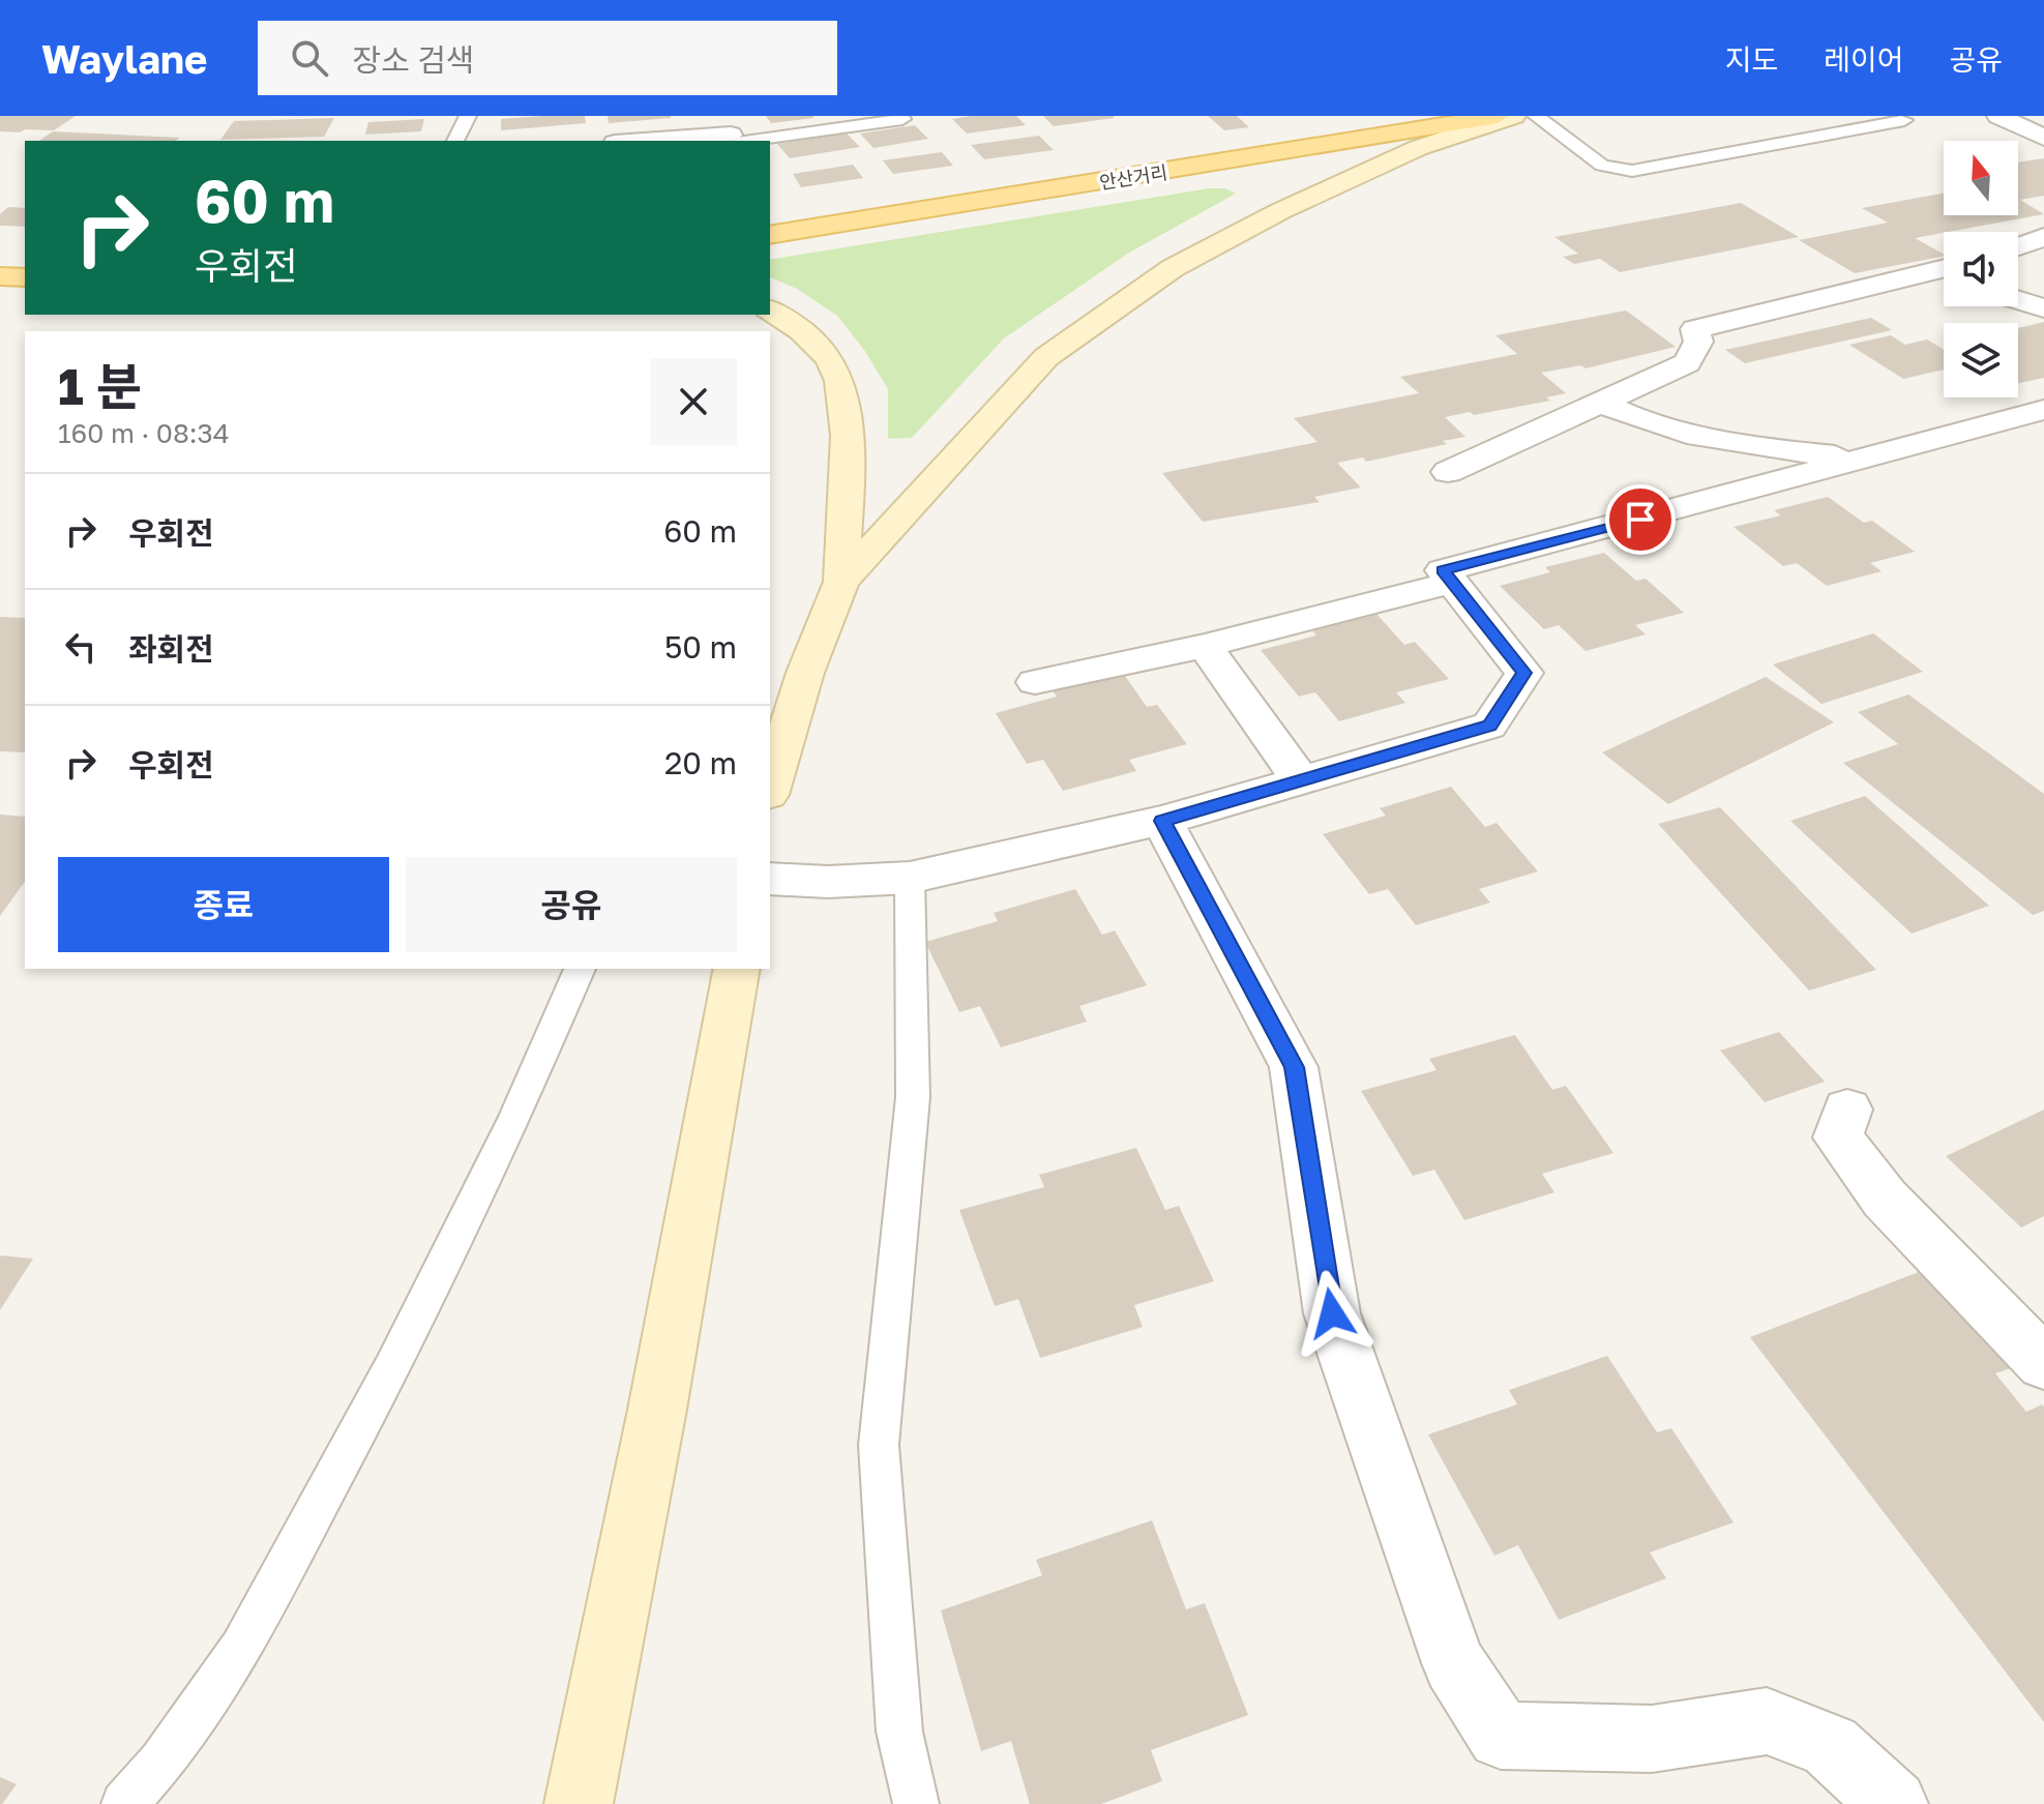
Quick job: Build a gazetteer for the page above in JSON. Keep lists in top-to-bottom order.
{
  "streets": {
    "main road": ["안산거리"]
  },
  "north": "top",
  "page": {
    "header": "Waylane",
    "search": "장소 검색",
    "nav": ["지도", "레이어", "공유"],
    "turn": ["60 m", "우회전"],
    "heading": ["1 분", "160 m · 08:34"],
    "list": [
      {
        "name": "우회전",
        "value": "60 m"
      },
      {
        "name": "좌회전",
        "value": "50 m"
      },
      {
        "name": "우회전",
        "value": "20 m"
      }
    ],
    "buttons": ["종료", "공유"]
  }
}
